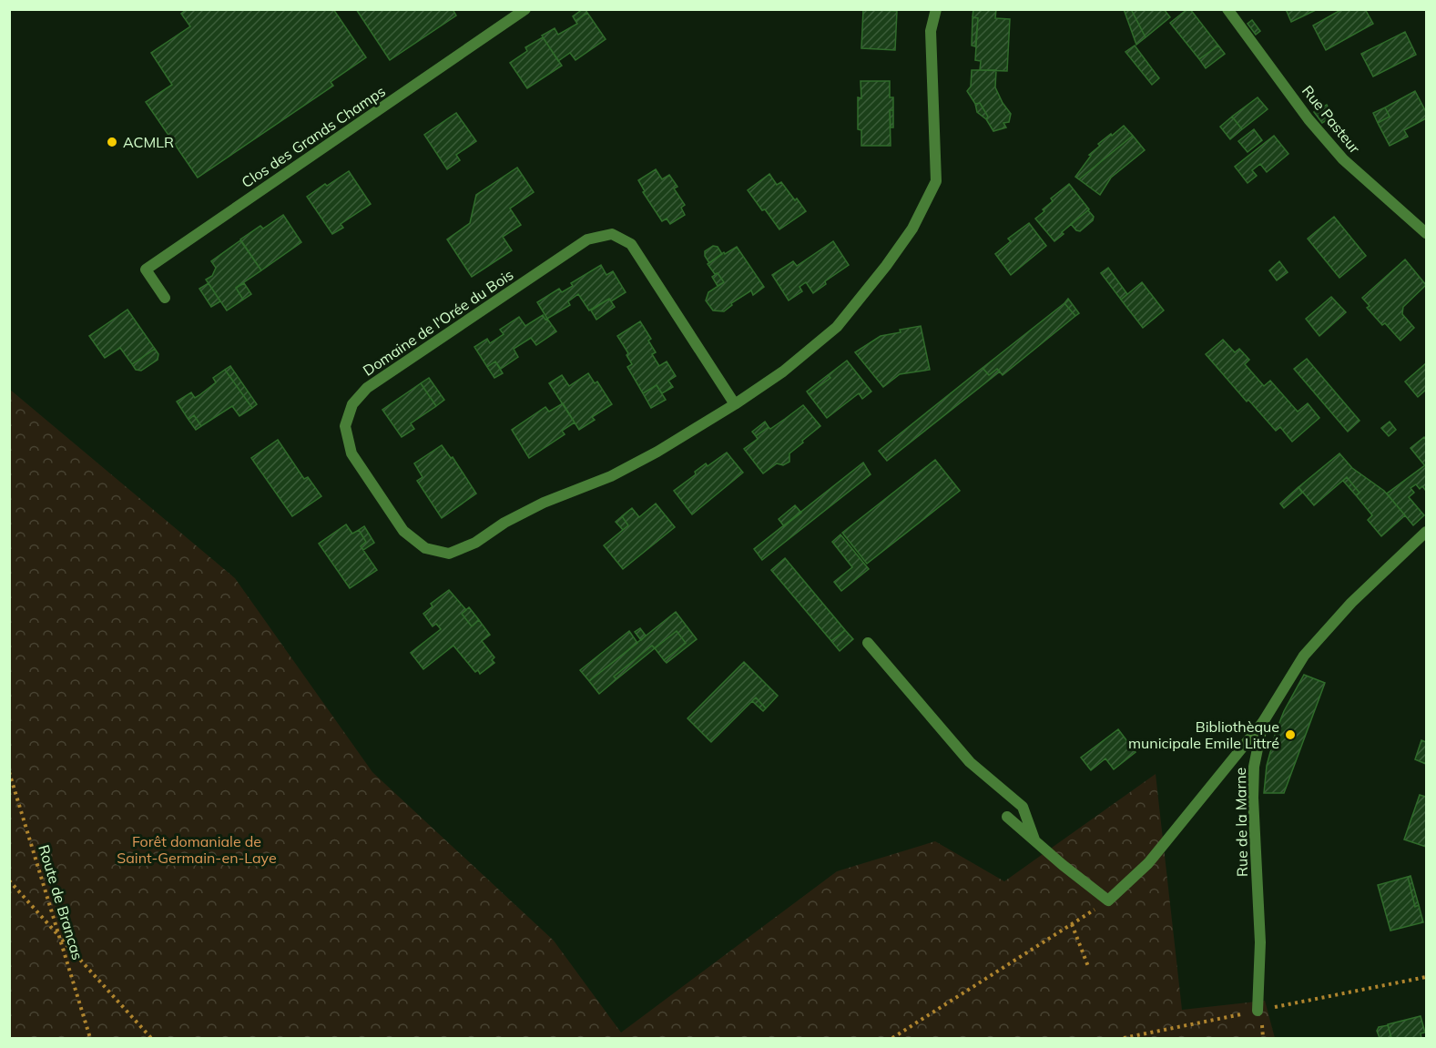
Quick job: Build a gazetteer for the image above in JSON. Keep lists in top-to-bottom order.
{
  "streets": {
    "street": [
      "Rue Pasteur",
      "Clos des Grands Champs",
      "Domaine de l'Orée du Bois",
      "Rue de la Marne"
    ],
    "path": ["Route de Brancas"]
  },
  "parks": ["Forêt domaniale de Saint-Germain-en-Laye"],
  "places": ["ACMLR", "Bibliothèque municipale Emile Littré"]
}
